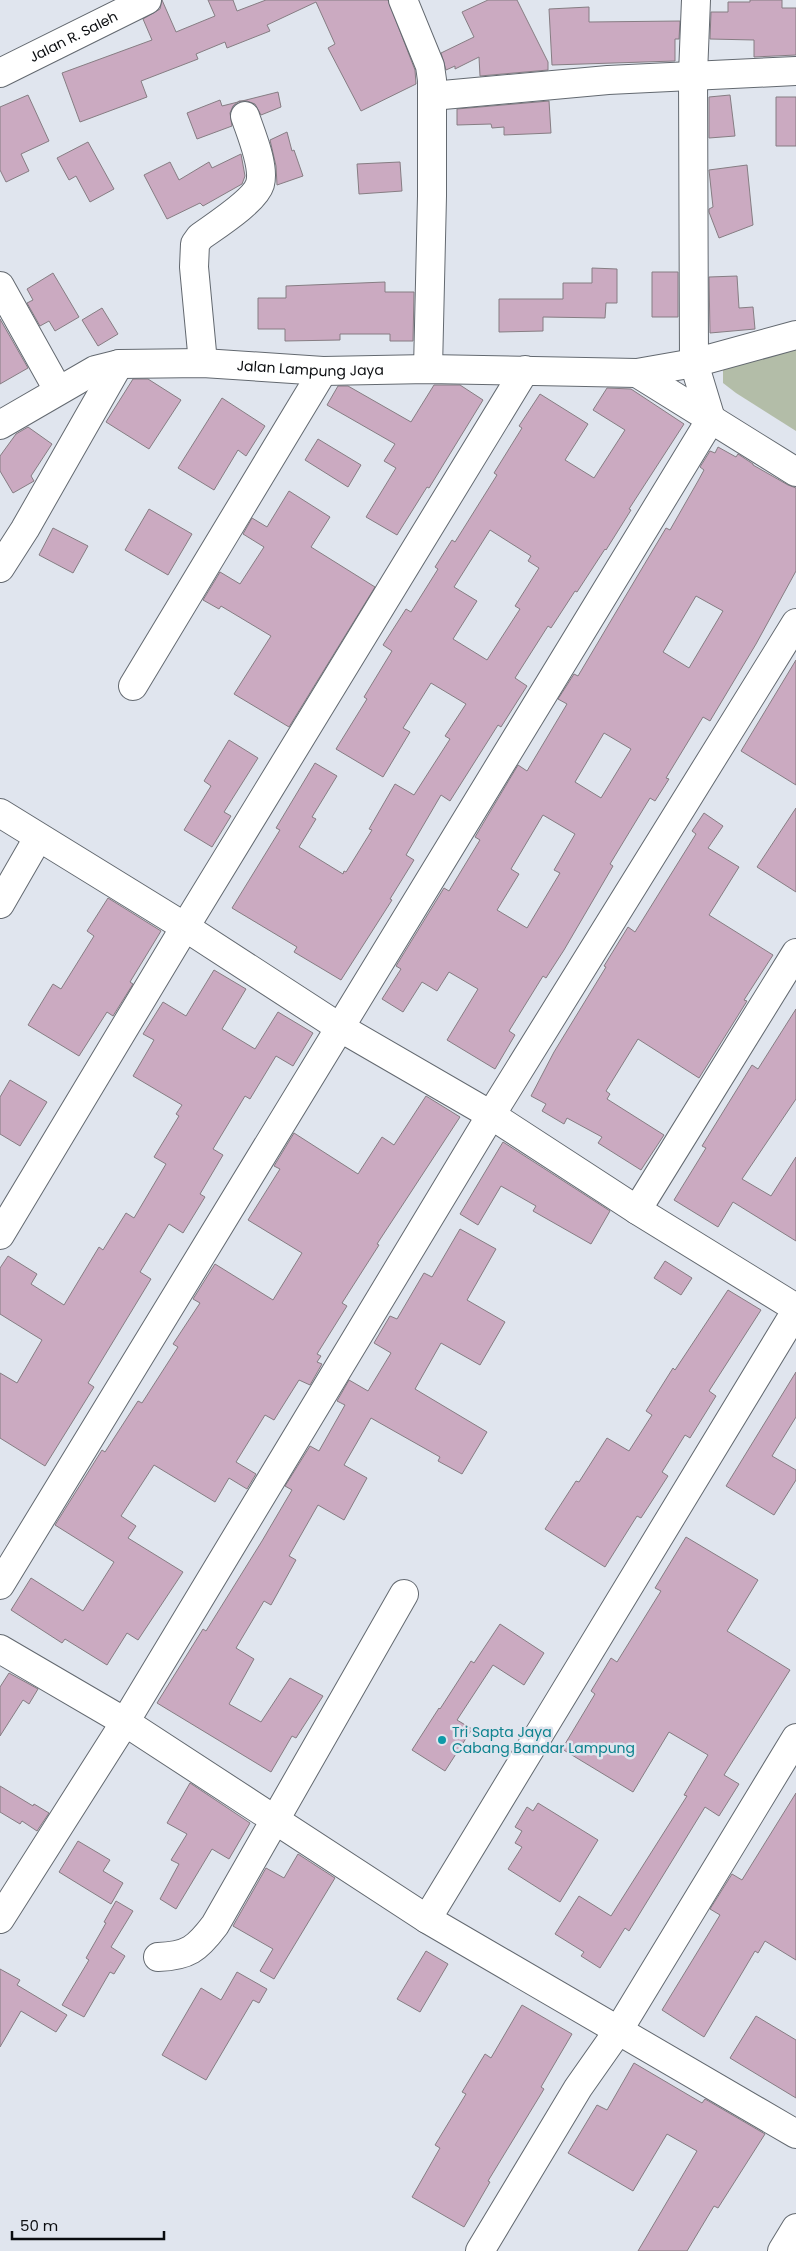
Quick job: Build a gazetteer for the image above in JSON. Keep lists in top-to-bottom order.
{
  "streets": {
    "street": ["Jalan R. Saleh", "Jalan Lampung Jaya"]
  },
  "places": ["Tri Sapta Jaya Cabang Bandar Lampung"],
  "scale_bar": "50 m"
}
